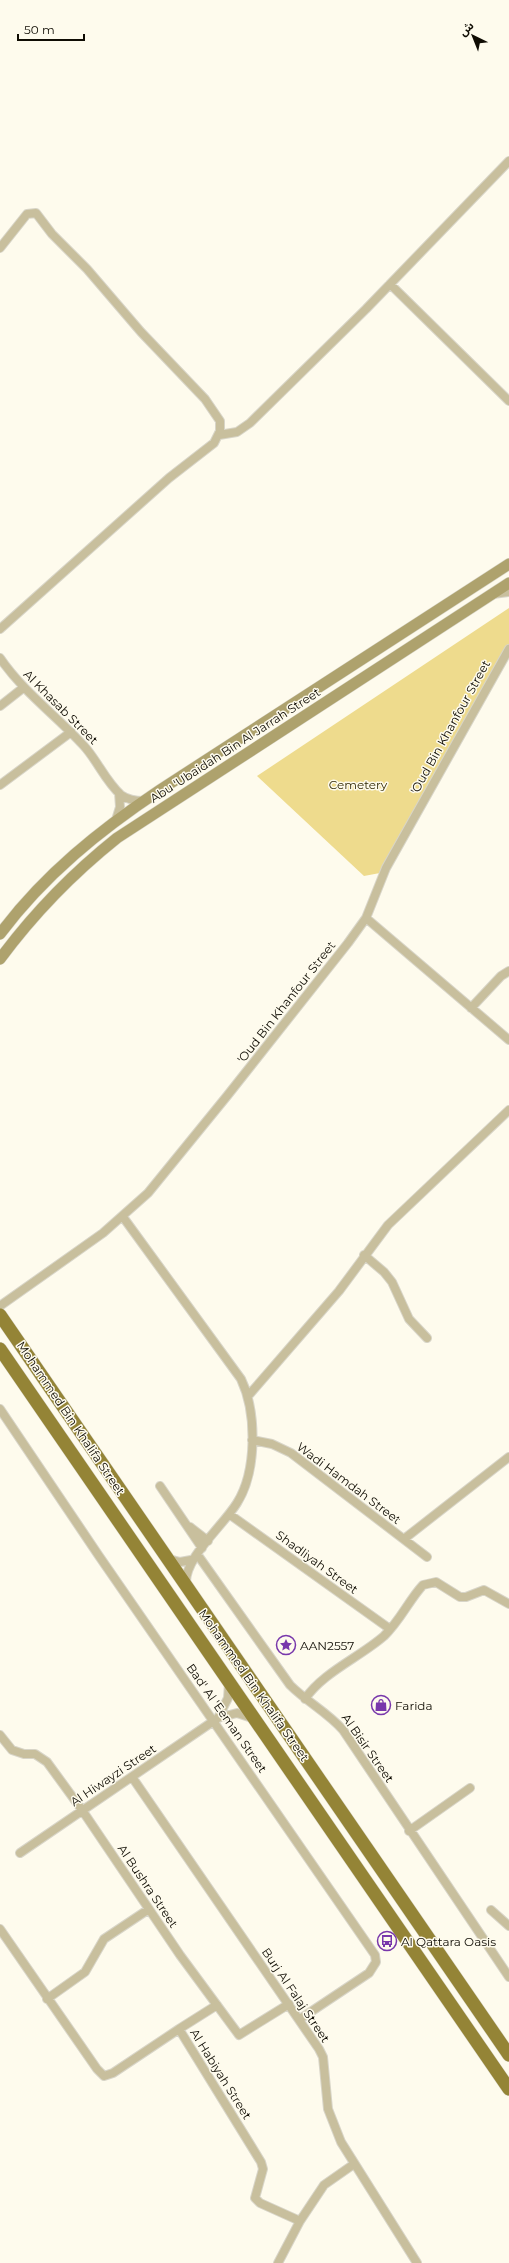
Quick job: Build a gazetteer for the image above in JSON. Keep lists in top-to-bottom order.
{
  "streets": {
    "highway": ["Mohammed Bin Khalifa Street"],
    "main road": ["Abu 'Ubaidah Bin Al Jarrah Street"],
    "street": [
      "Al Khasab Street",
      "'Oud Bin Khanfour Street",
      "Wadi Hamdah Street",
      "Shadliyah Street",
      "Bad' Al 'Eeman Street",
      "Al Bisir Street",
      "Al Hiwayzi Street",
      "Al Bushra Street",
      "Burj Al Falaj Street",
      "Al Habiyah Street"
    ]
  },
  "crossings": [
    ["Mohammed Bin Khalifa Street", "Al Hiwayzi Street"],
    ["Bad' Al 'Eeman Street", "Al Hiwayzi Street"],
    ["Bad' Al 'Eeman Street", "Burj Al Falaj Street"],
    ["Al Hiwayzi Street", "Al Bushra Street"],
    ["Al Hiwayzi Street", "Burj Al Falaj Street"],
    ["Al Bushra Street", "Burj Al Falaj Street"]
  ],
  "parks": ["Cemetery"],
  "places": {
    "place": ["AAN2557"],
    "shop": ["Farida"],
    "bus stop": ["Al Qattara Oasis"]
  },
  "scale_bar": "50 m",
  "north": "top left"
}
